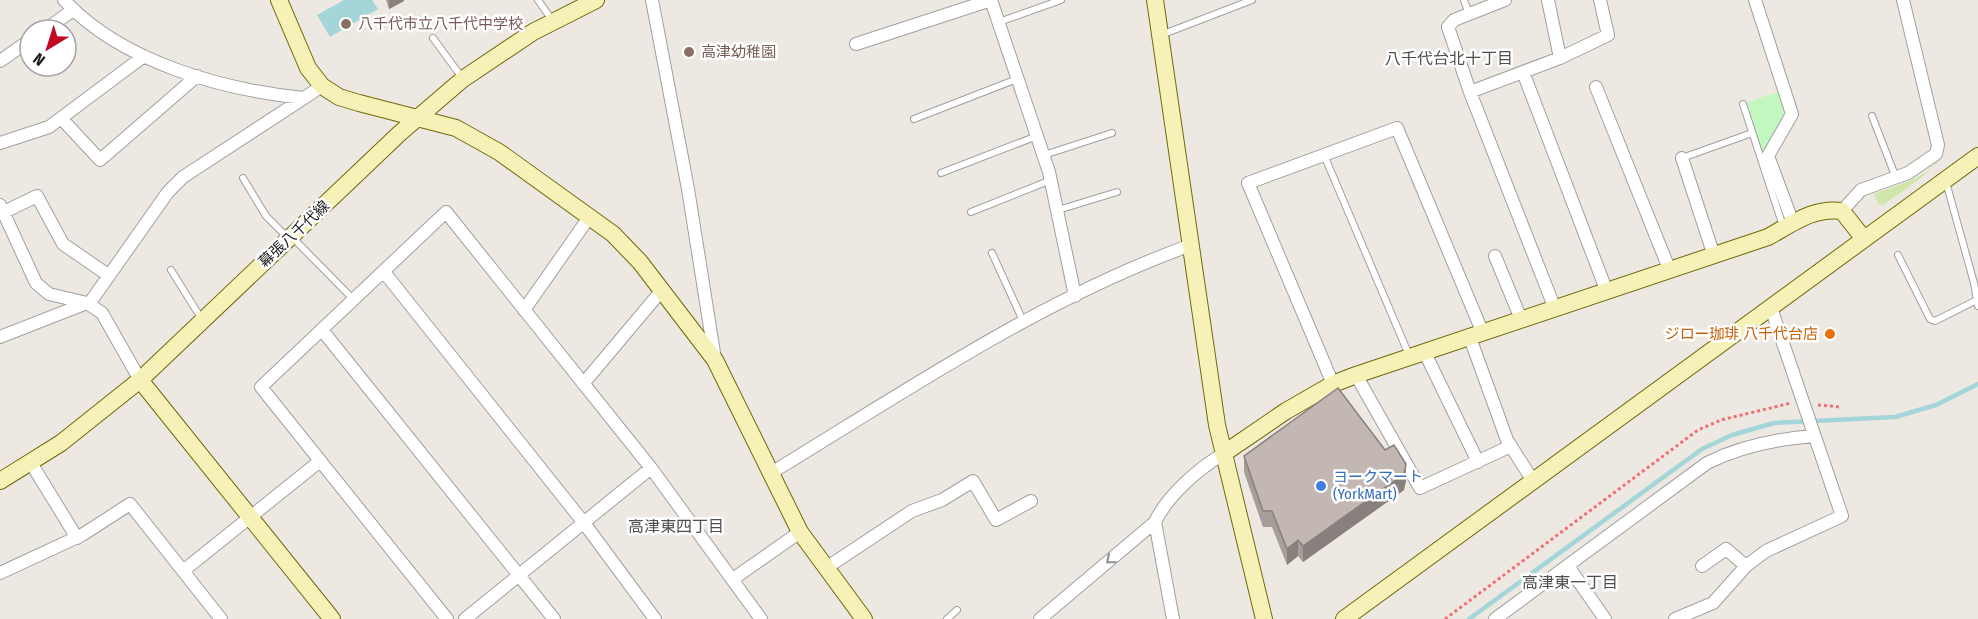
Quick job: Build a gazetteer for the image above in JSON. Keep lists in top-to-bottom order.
{
  "streets": {
    "street": ["幕張八千代線"]
  },
  "districts": ["八千代台北十丁目", "高津東四丁目", "高津東一丁目"],
  "places": [
    "八千代市立八千代中学校",
    "高津幼稚園",
    "ジロー珈琲 八千代台店",
    "ヨークマート (YorkMart)"
  ],
  "north": "bottom left"
}
